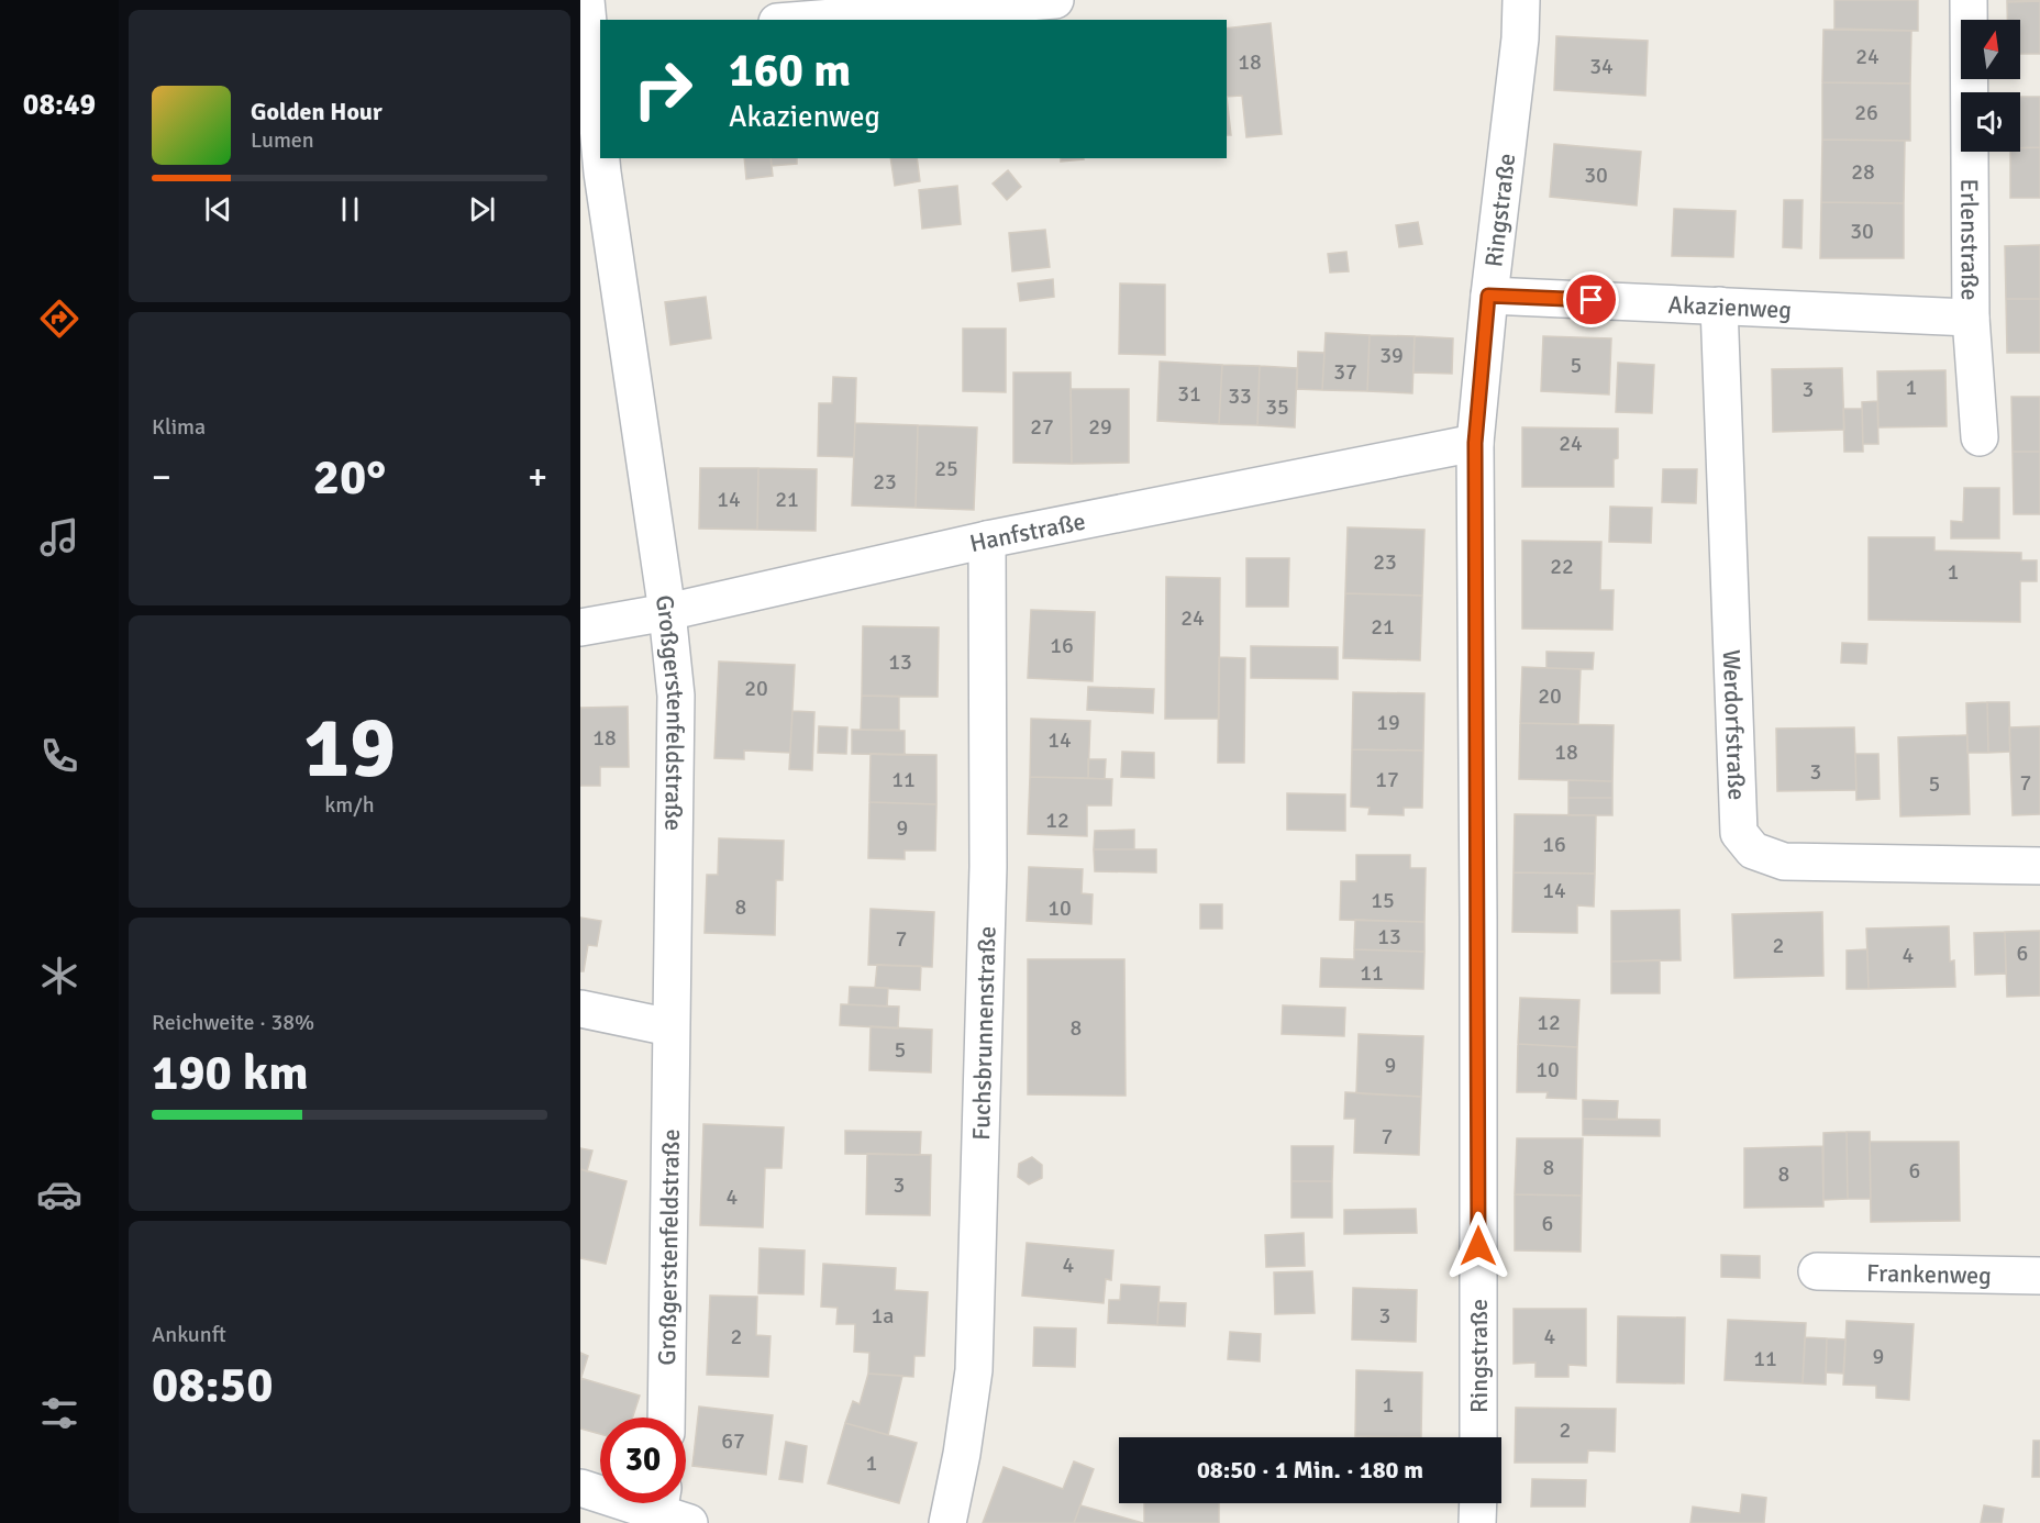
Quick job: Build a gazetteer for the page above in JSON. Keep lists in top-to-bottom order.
{
  "streets": {
    "street": [
      "Ringstraße",
      "Erlenstraße",
      "Akazienweg",
      "Hanfstraße",
      "Großgerstenfeldstraße",
      "Werdorfstraße",
      "Fuchsbrunnenstraße",
      "Frankenweg"
    ]
  },
  "crossings": [
    ["Ringstraße", "Akazienweg"],
    ["Ringstraße", "Hanfstraße"],
    ["Erlenstraße", "Akazienweg"],
    ["Akazienweg", "Werdorfstraße"],
    ["Hanfstraße", "Großgerstenfeldstraße"],
    ["Hanfstraße", "Fuchsbrunnenstraße"]
  ],
  "house_numbers": [
    "24",
    "18",
    "34",
    "26",
    "28",
    "30",
    "30",
    "39",
    "5",
    "37",
    "1",
    "3",
    "31",
    "33",
    "35",
    "27",
    "29",
    "24",
    "25",
    "23",
    "14",
    "21",
    "23",
    "22",
    "1",
    "24",
    "21",
    "16",
    "13",
    "20",
    "20",
    "19",
    "18",
    "14",
    "18",
    "3",
    "11",
    "17",
    "7",
    "5",
    "12",
    "9",
    "16",
    "14",
    "15",
    "8",
    "10",
    "13",
    "7",
    "2",
    "6",
    "4",
    "11",
    "12",
    "8",
    "5",
    "9",
    "10",
    "7",
    "8",
    "6",
    "8",
    "3",
    "4",
    "6",
    "4",
    "1a",
    "3",
    "2",
    "4",
    "9",
    "11",
    "1",
    "2",
    "67",
    "1"
  ],
  "north": "top",
  "page": {
    "tabs": "08:49",
    "turn": ["160 m", "Akazienweg"],
    "song": ["Golden Hour", "Lumen"],
    "tile": [
      "Klima",
      ["19", "km/h"],
      ["Reichweite · 38%", "190 km"],
      ["Ankunft", "08:50"]
    ],
    "heat": ["−", "20°", "+"],
    "limit": "30",
    "trip": "08:50 · 1 Min. · 180 m"
  }
}
